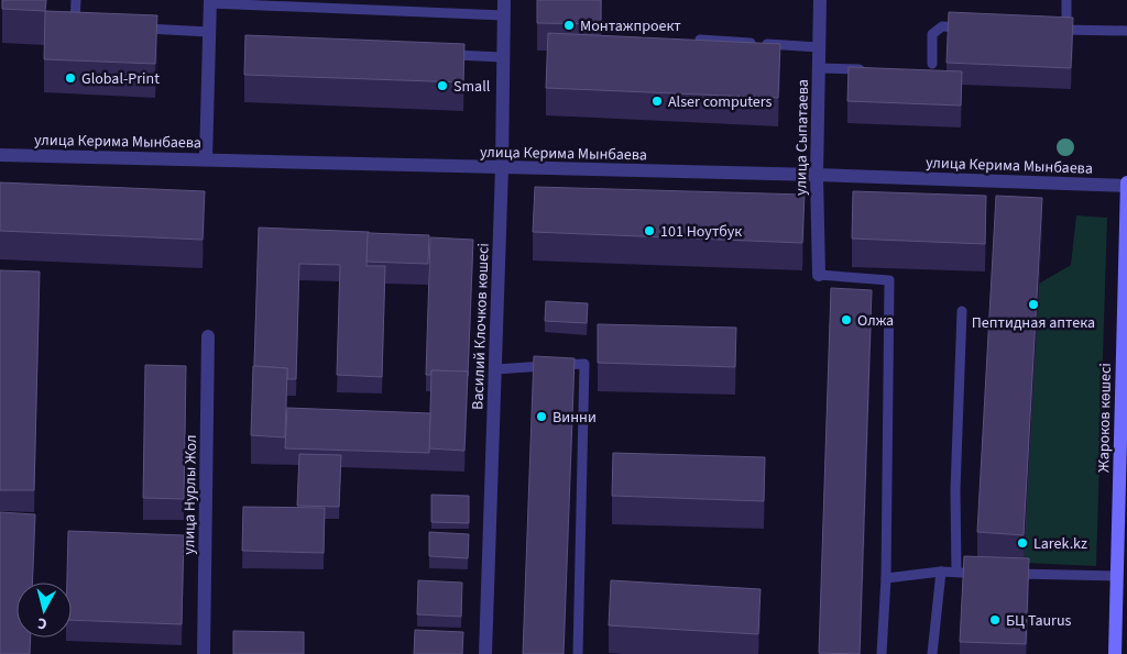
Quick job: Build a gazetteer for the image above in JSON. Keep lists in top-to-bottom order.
{
  "streets": {
    "street": [
      "улица Сыпатаева",
      "улица Керима Мынбаева",
      "Василий Клочков көшесі",
      "Жароков көшесі",
      "улица Нурлы Жол"
    ]
  },
  "crossings": [
    ["улица Сыпатаева", "улица Керима Мынбаева"],
    ["улица Керима Мынбаева", "Василий Клочков көшесі"],
    ["улица Керима Мынбаева", "Жароков көшесі"]
  ],
  "places": [
    "Монтажпроект",
    "Global-Print",
    "Small",
    "Alser computers",
    "101 Ноутбук",
    "Пептидная аптека",
    "Олжа",
    "Винни",
    "Larek.kz",
    "БЦ Taurus"
  ],
  "north": "bottom"
}
